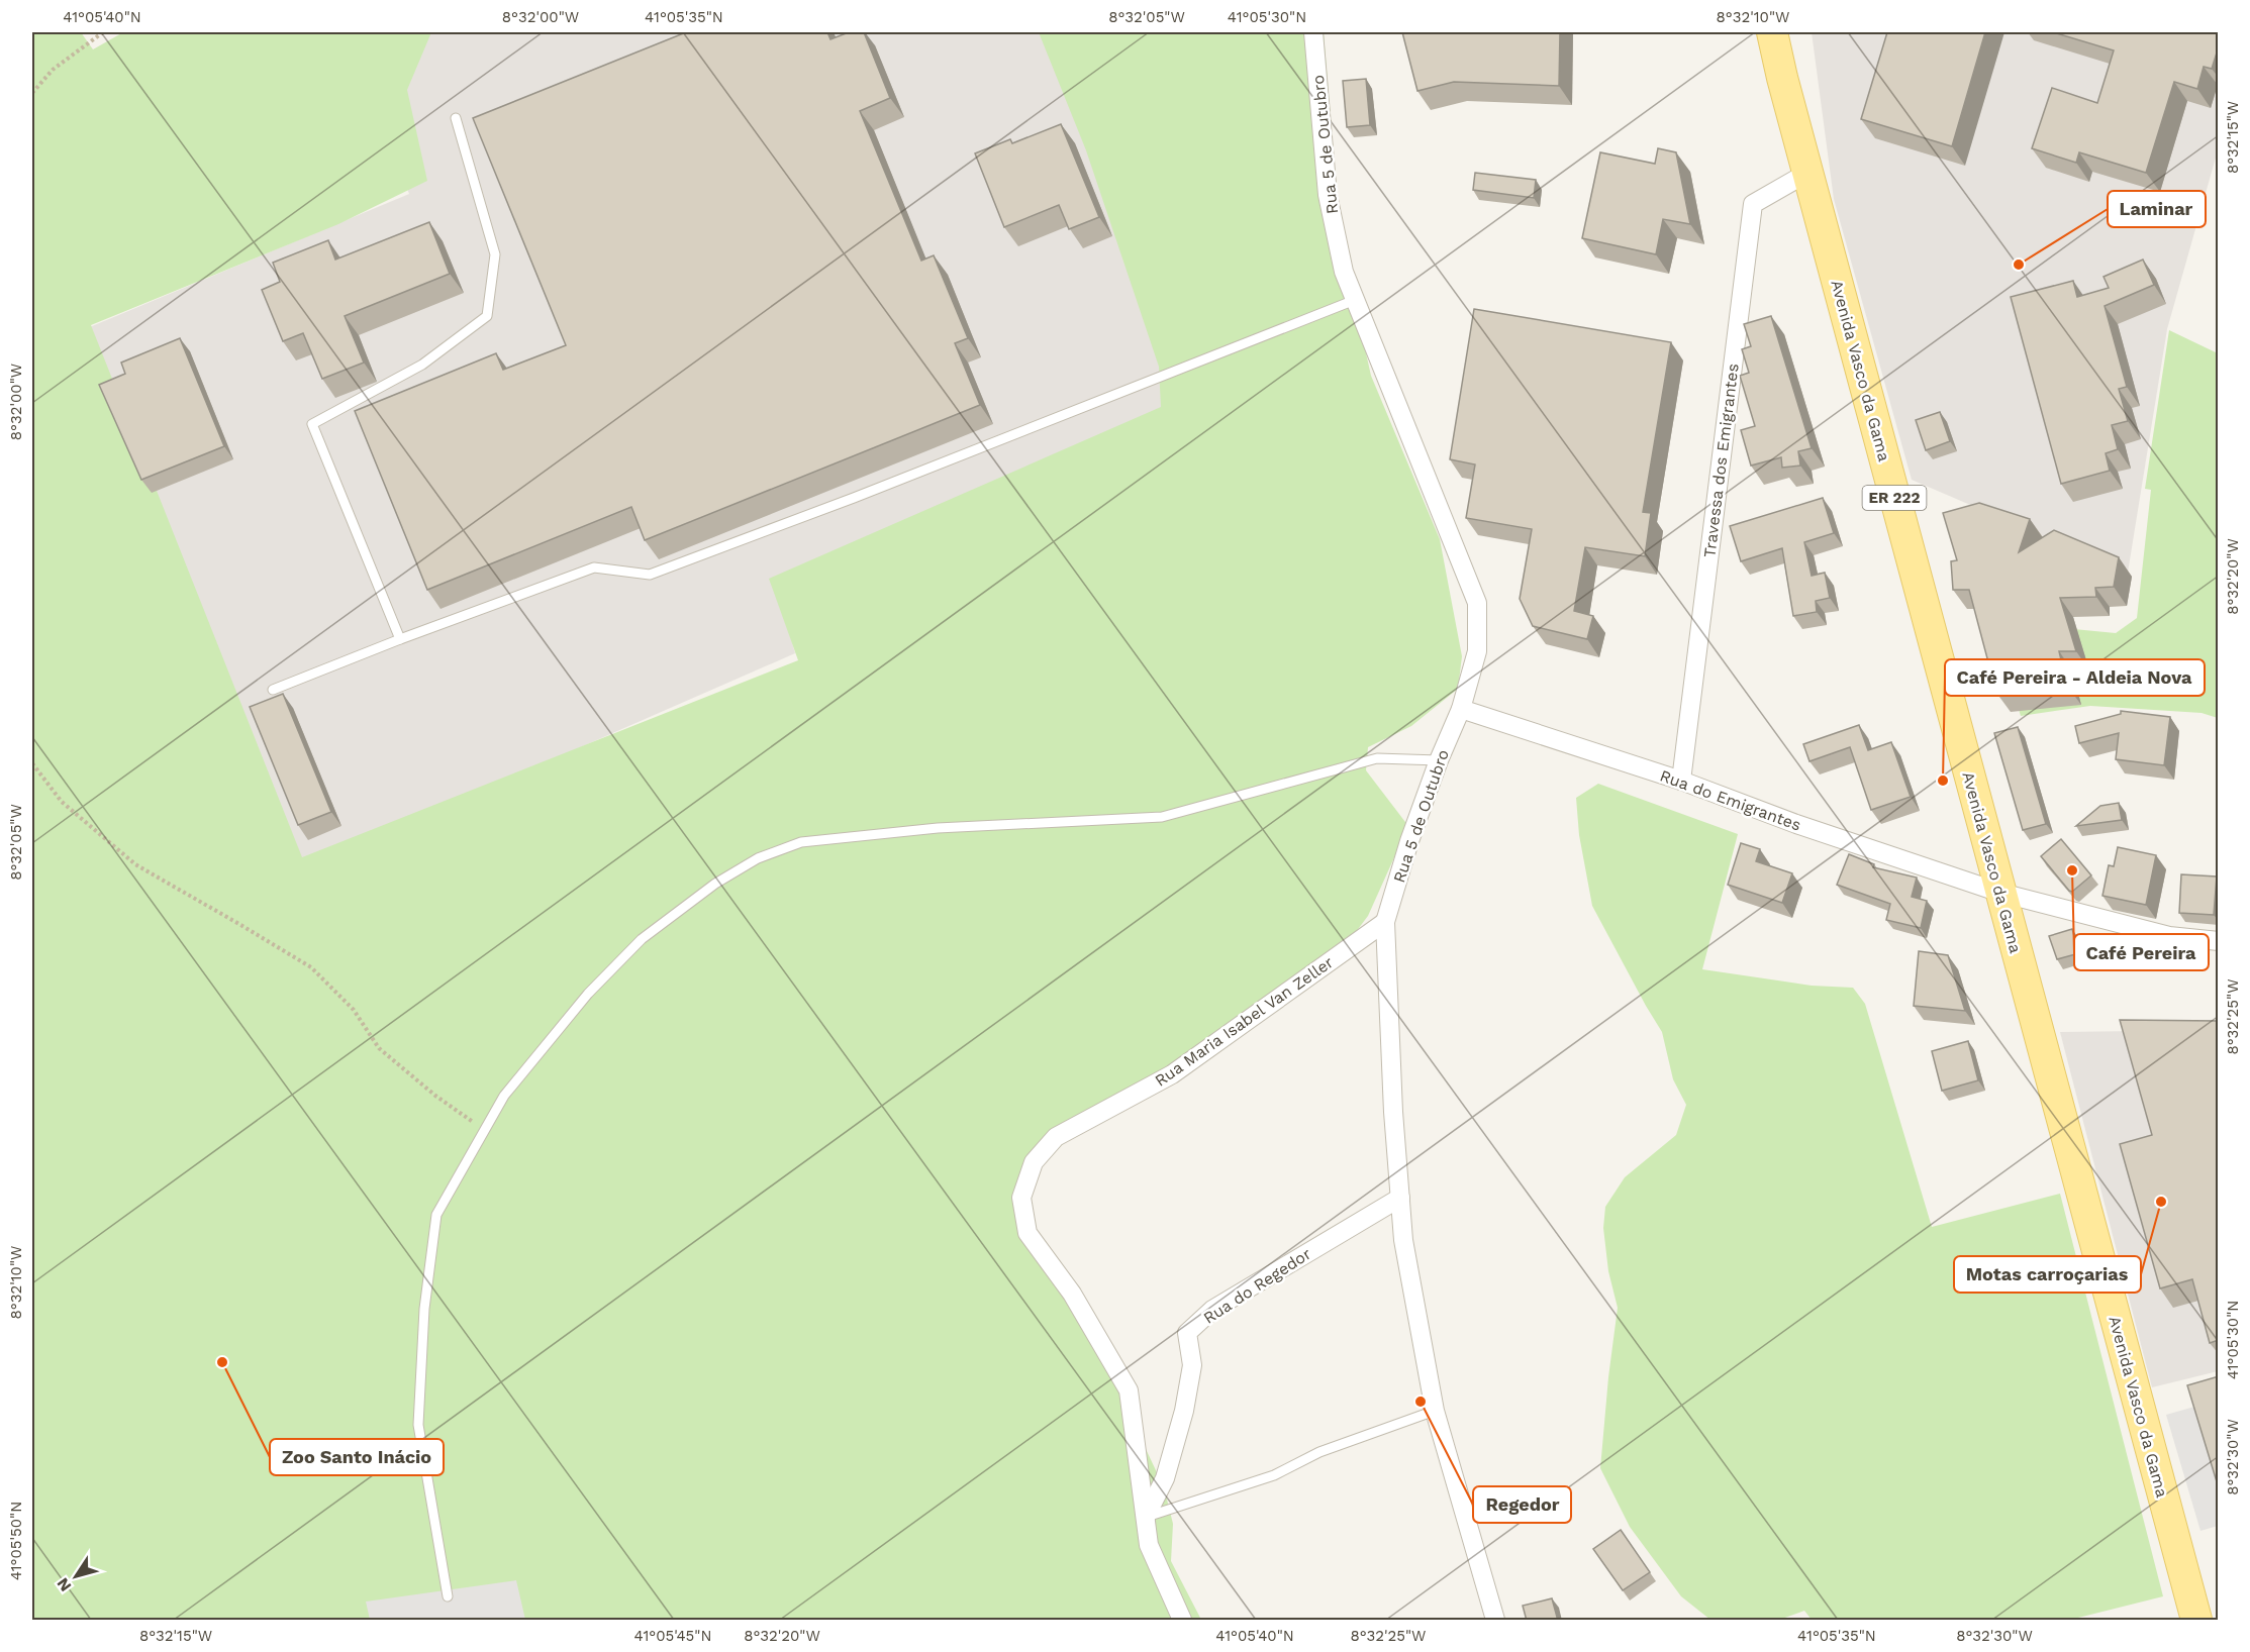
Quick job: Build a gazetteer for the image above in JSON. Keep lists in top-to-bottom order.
{
  "streets": {
    "main road": ["Avenida Vasco da Gama", "ER 222"],
    "street": [
      "Rua 5 de Outubro",
      "Travessa dos Emigrantes",
      "Rua do Emigrantes",
      "Rua Maria Isabel Van Zeller",
      "Rua do Regedor"
    ]
  },
  "crossings": [
    ["Rua 5 de Outubro", "Rua do Emigrantes"],
    ["Rua 5 de Outubro", "Rua Maria Isabel Van Zeller"],
    ["Rua 5 de Outubro", "Rua do Regedor"],
    ["Avenida Vasco da Gama", "Travessa dos Emigrantes"],
    ["Avenida Vasco da Gama", "Rua do Emigrantes"],
    ["Travessa dos Emigrantes", "Rua do Emigrantes"],
    ["Rua Maria Isabel Van Zeller", "Rua do Regedor"]
  ],
  "places": [
    "Laminar",
    "Café Pereira - Aldeia Nova",
    "Café Pereira",
    "Motas carroçarias",
    "Zoo Santo Inácio",
    "Regedor"
  ],
  "north": "bottom left",
  "coordinates": [
    "41°05'40\"N",
    "8°32'00\"W",
    "41°05'35\"N",
    "8°32'05\"W",
    "41°05'30\"N",
    "8°32'10\"W",
    "8°32'15\"W",
    "8°32'20\"W",
    "8°32'25\"W",
    "8°32'30\"W",
    "41°05'50\"N",
    "41°05'45\"N"
  ]
}
